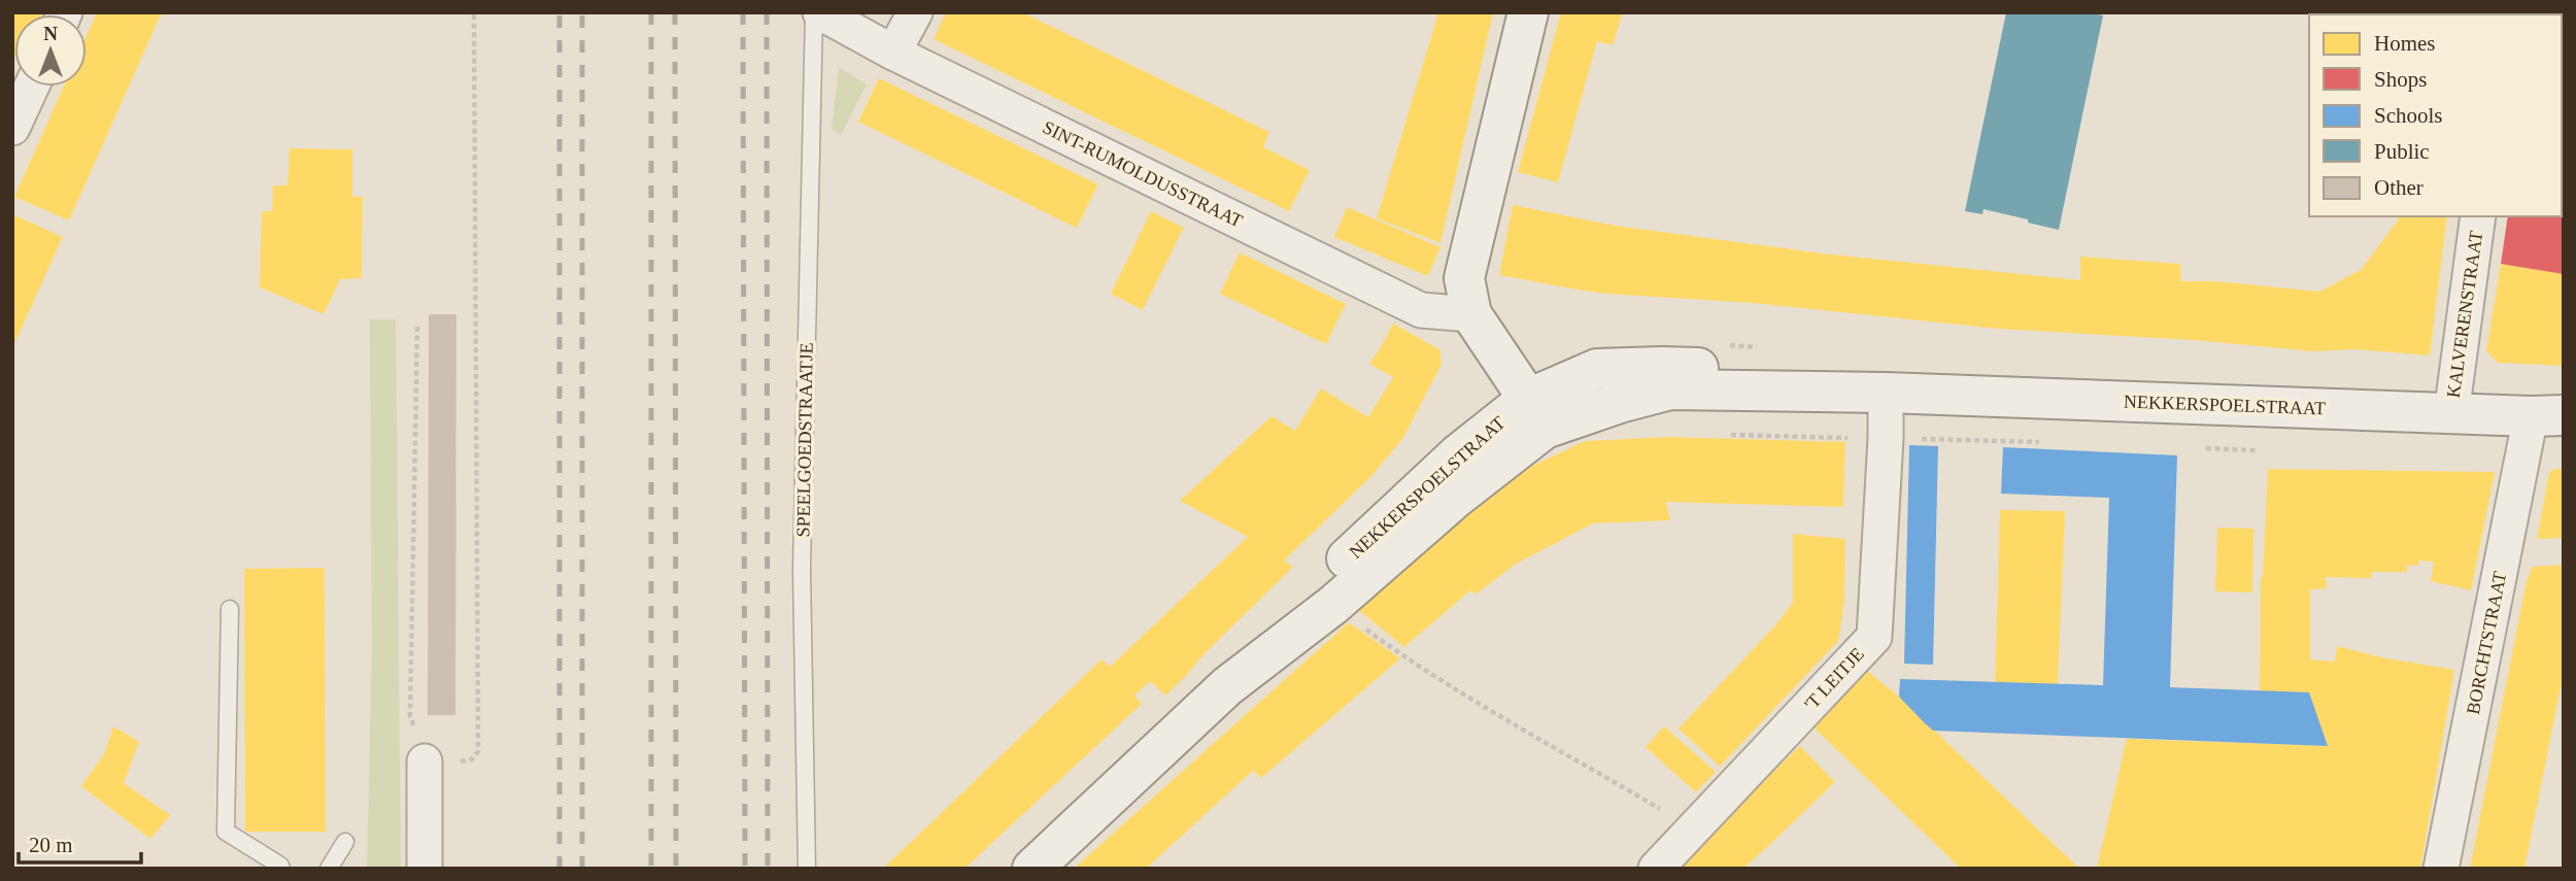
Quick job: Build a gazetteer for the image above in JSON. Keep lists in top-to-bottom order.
{
  "streets": {
    "main road": ["NEKKERSPOELSTRAAT"],
    "street": [
      "SINT-RUMOLDUSSTRAAT",
      "KALVERENSTRAAT",
      "BORCHTSTRAAT",
      "'T LEITJE"
    ],
    "lane": ["SPEELGOEDSTRAATJE"]
  },
  "crossings": [
    ["KALVERENSTRAAT", "NEKKERSPOELSTRAAT"],
    ["NEKKERSPOELSTRAAT", "BORCHTSTRAAT"],
    ["NEKKERSPOELSTRAAT", "'T LEITJE"]
  ],
  "legend": [
    "Homes",
    "Shops",
    "Schools",
    "Public",
    "Other"
  ],
  "scale_bar": "20 m",
  "north": "top"
}
